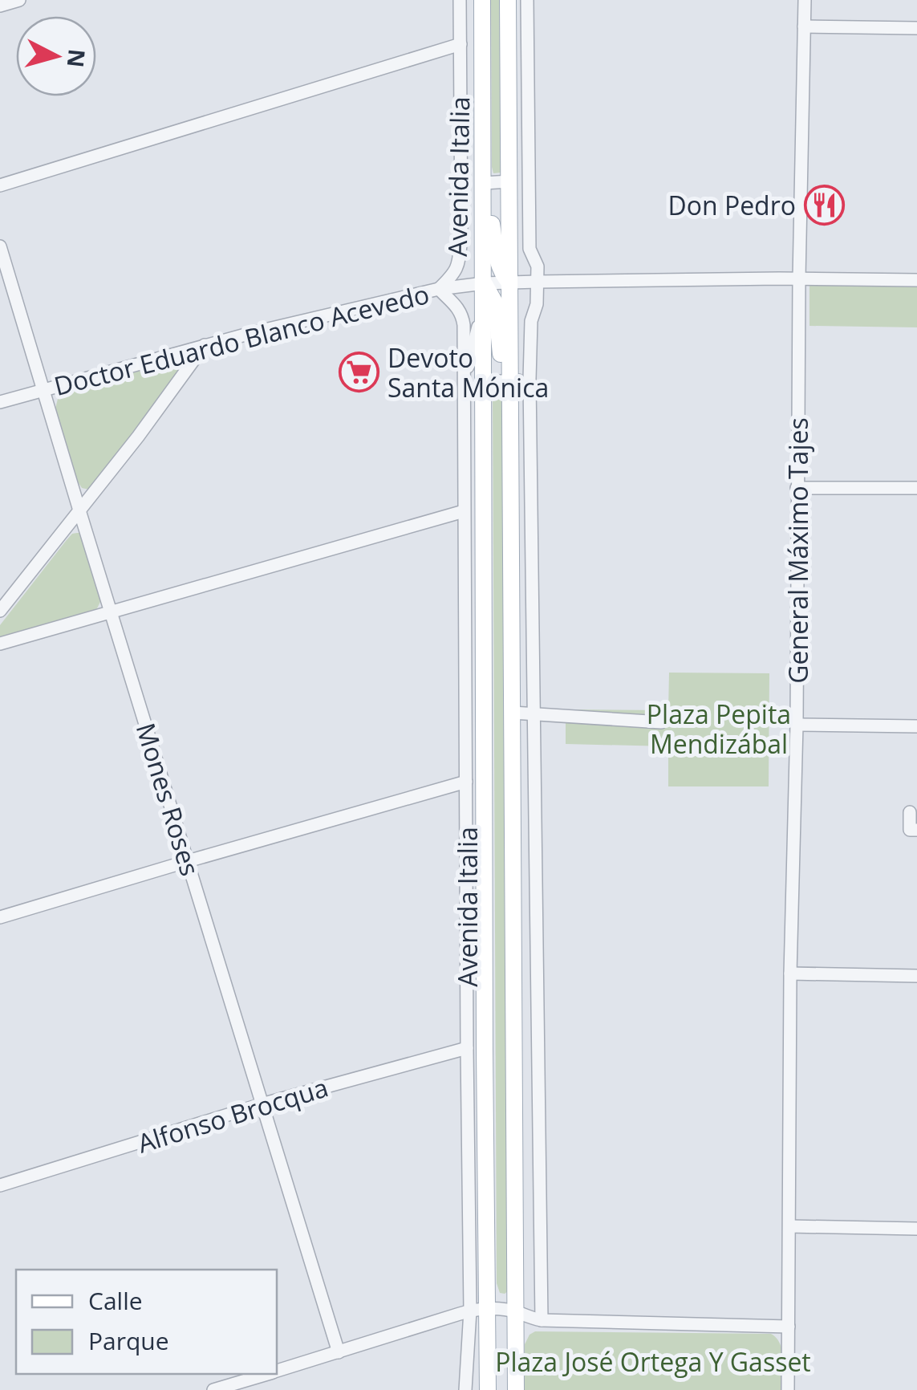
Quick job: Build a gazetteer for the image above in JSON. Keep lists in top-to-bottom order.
{
  "streets": {
    "main road": ["Avenida Italia"],
    "street": [
      "Doctor Eduardo Blanco Acevedo",
      "General Máximo Tajes",
      "Mones Roses",
      "Alfonso Brocqua"
    ]
  },
  "crossings": [
    ["Avenida Italia", "Doctor Eduardo Blanco Acevedo"],
    ["Avenida Italia", "Alfonso Brocqua"],
    ["Doctor Eduardo Blanco Acevedo", "General Máximo Tajes"],
    ["Doctor Eduardo Blanco Acevedo", "Mones Roses"],
    ["Mones Roses", "Alfonso Brocqua"]
  ],
  "parks": ["Plaza Pepita Mendizábal", "Plaza José Ortega Y Gasset"],
  "places": {
    "restaurant": ["Don Pedro"],
    "supermarket": ["Devoto Santa Mónica"]
  },
  "legend": ["Calle", "Parque"],
  "north": "right"
}
